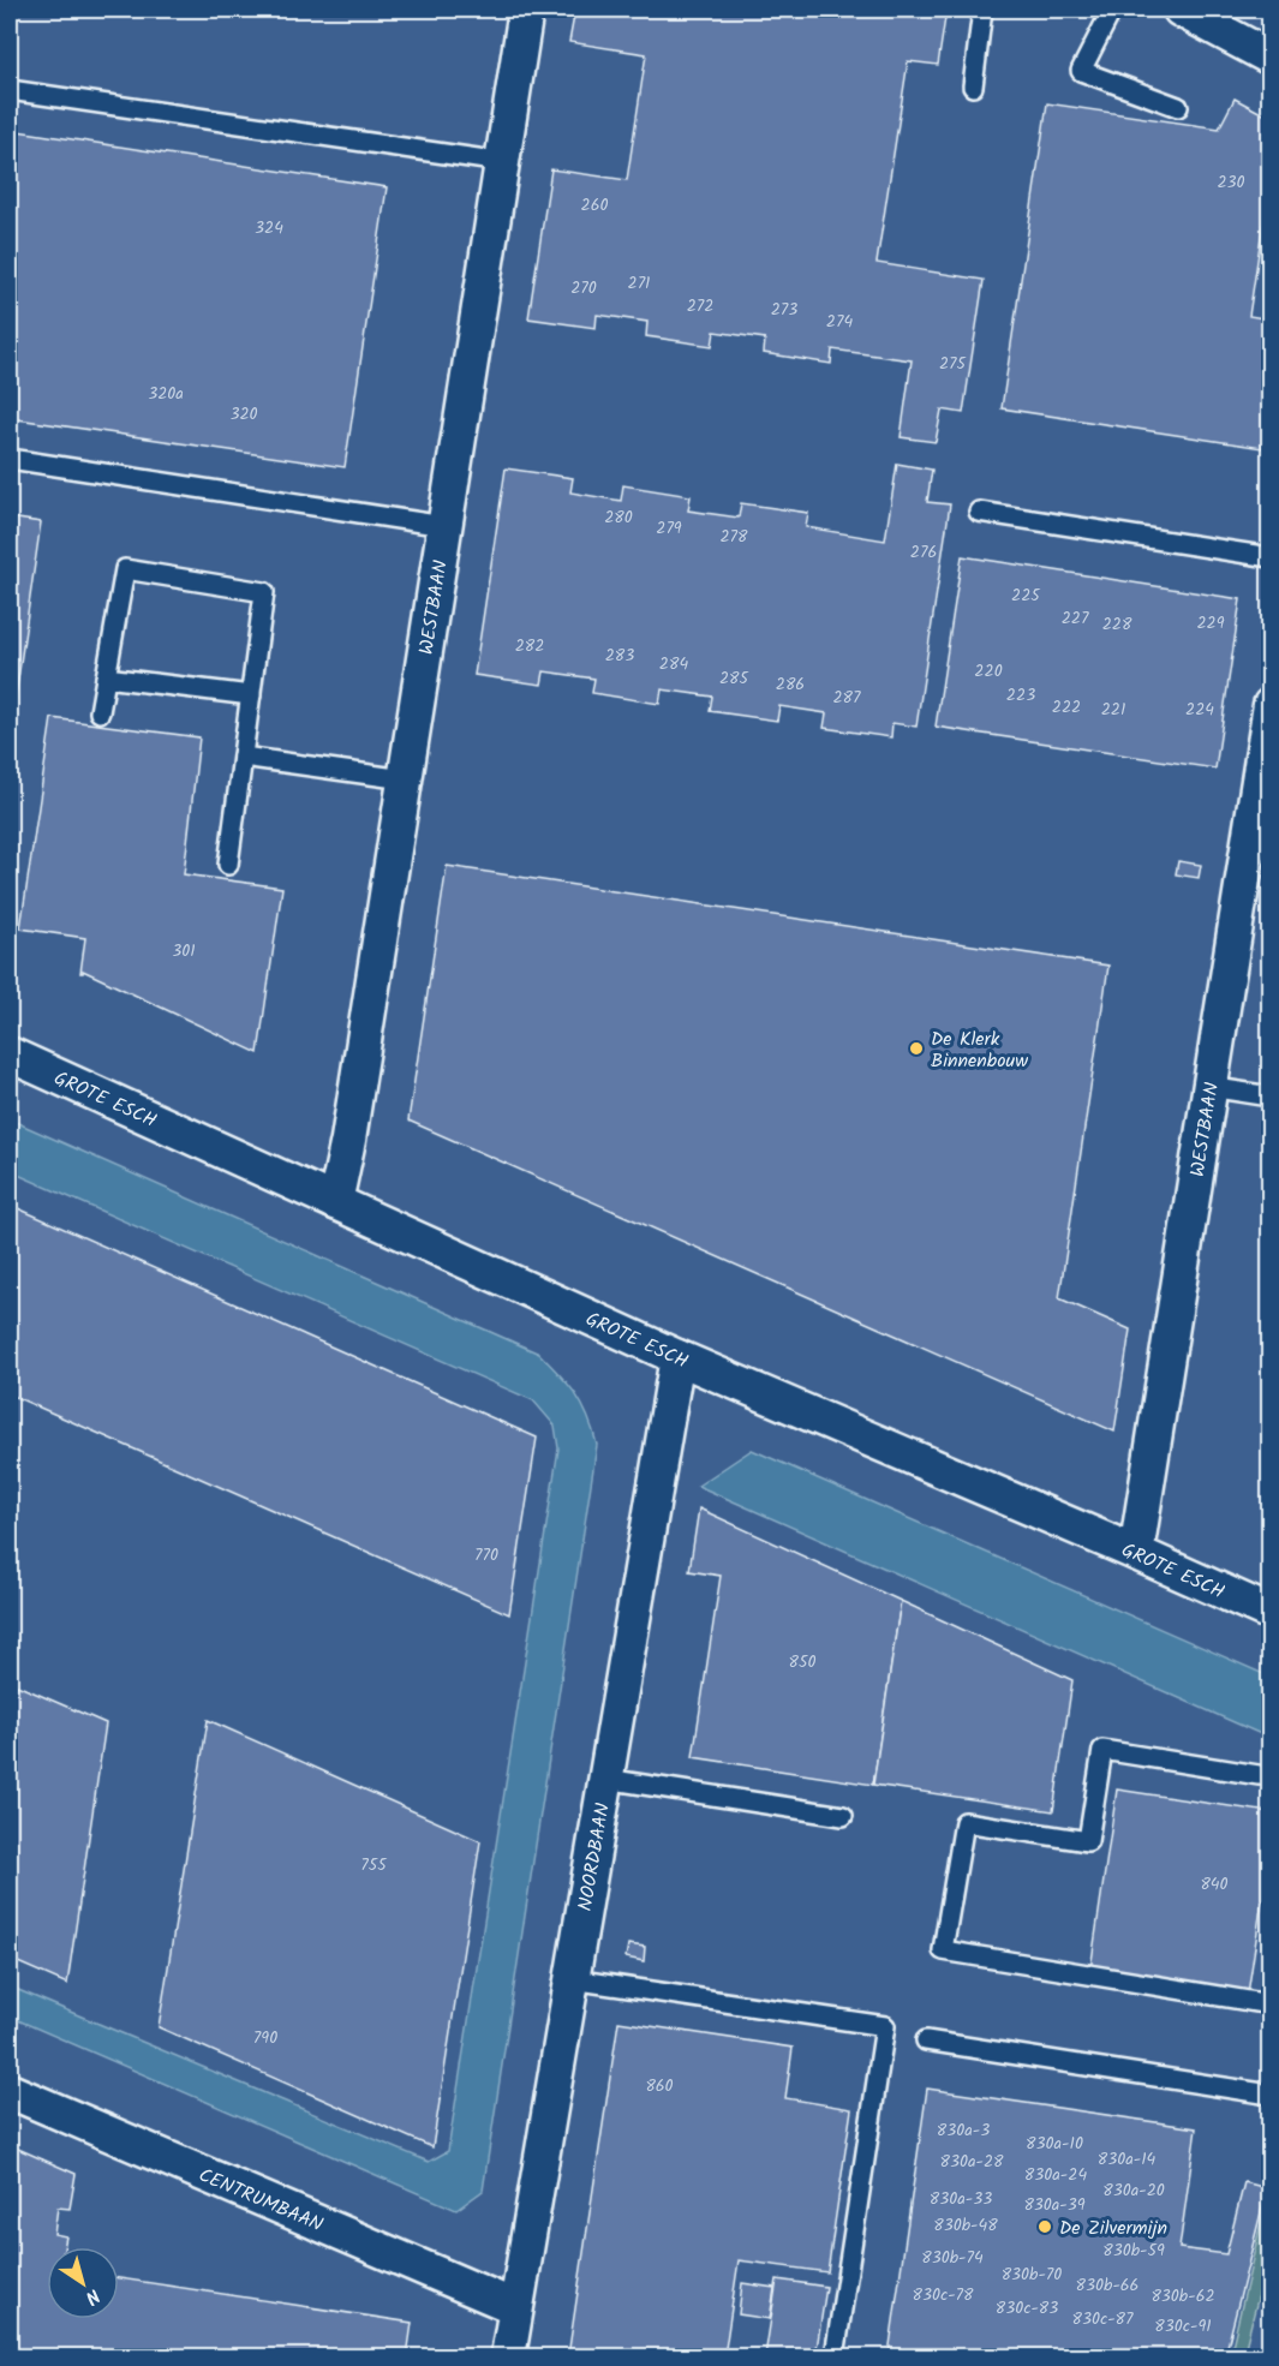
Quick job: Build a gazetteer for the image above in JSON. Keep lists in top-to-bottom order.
{
  "streets": {
    "street": [
      "WESTBAAN",
      "GROTE ESCH",
      "NOORDBAAN",
      "CENTRUMBAAN"
    ]
  },
  "crossings": [
    ["WESTBAAN", "GROTE ESCH"],
    ["GROTE ESCH", "NOORDBAAN"],
    ["NOORDBAAN", "CENTRUMBAAN"]
  ],
  "places": ["De Klerk Binnenbouw", "De Zilvermijn"],
  "house_numbers": [
    "230",
    "260",
    "324",
    "271",
    "270",
    "272",
    "273",
    "274",
    "275",
    "320a",
    "320",
    "280",
    "279",
    "278",
    "276",
    "225",
    "227",
    "229",
    "228",
    "282",
    "283",
    "284",
    "220",
    "285",
    "286",
    "223",
    "287",
    "222",
    "221",
    "224",
    "301",
    "770",
    "850",
    "755",
    "840",
    "790",
    "860",
    "830a-3",
    "830a-10",
    "830a-14",
    "830a-28",
    "830a-24",
    "830a-20",
    "830a-33",
    "830a-39",
    "830b-48",
    "830b-59",
    "830b-74",
    "830b-70",
    "830b-66",
    "830c-78",
    "830b-62",
    "830c-83",
    "830c-87",
    "830c-91"
  ],
  "north": "bottom right"
}
